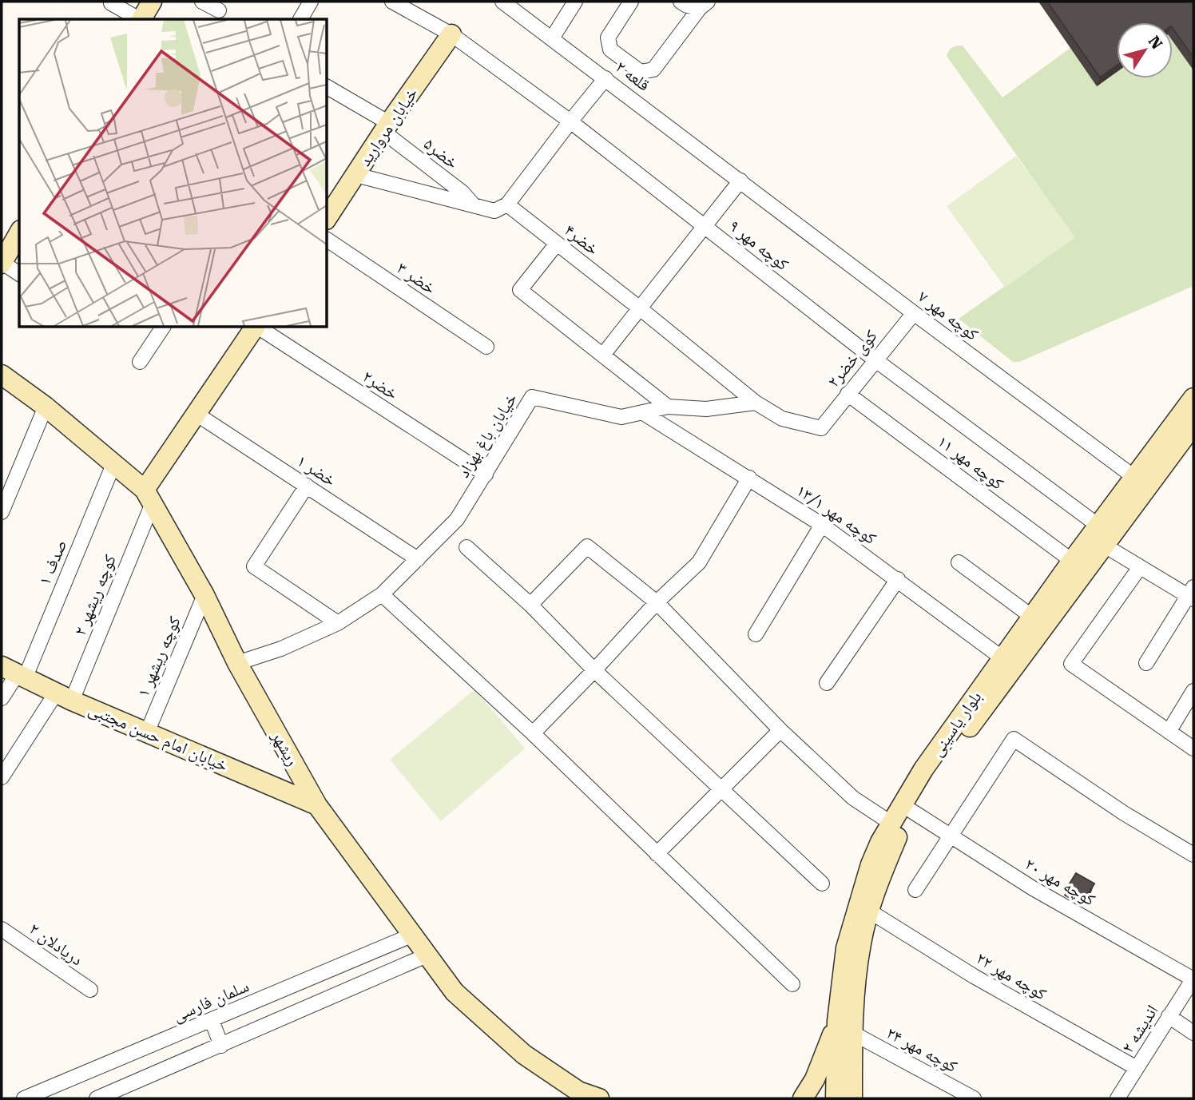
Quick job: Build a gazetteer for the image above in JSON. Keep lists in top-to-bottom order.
{
  "streets": {
    "street": [
      "قلعه ۲",
      "خیابان مروارید",
      "خضر۵",
      "خضر۴",
      "کوچه مهر ۹",
      "خضر ۳",
      "کوچه مهر ۷",
      "کوی خضر۲",
      "خضر۲",
      "خیابان باغ بهزاد",
      "کوچه مهر ۱۱",
      "خضر ۱",
      "کوچه مهر ۱۳/۱",
      "صدف ۱",
      "کوچه ریشهر ۲",
      "کوچه ریشهر ۱",
      "بلوار یاسینی",
      "خیابان امام حسن مجتبی",
      "ریشهر",
      "کوچه مهر ۲۰",
      "دریادلان ۲",
      "کوچه مهر ۲۲",
      "سلمان فارسی",
      "اندیشه ۲",
      "کوچه مهر ۲۴"
    ]
  },
  "crossings": [
    ["قلعه ۲", "کوچه مهر ۷"],
    ["خیابان مروارید", "خضر۵"],
    ["خیابان مروارید", "کوچه مهر ۹"],
    ["خضر۴", "کوی خضر۲"],
    ["خضر۴", "خیابان باغ بهزاد"],
    ["کوچه مهر ۹", "کوی خضر۲"],
    ["کوچه مهر ۹", "بلوار یاسینی"],
    ["کوچه مهر ۷", "کوی خضر۲"],
    ["کوچه مهر ۷", "بلوار یاسینی"],
    ["کوی خضر۲", "خیابان باغ بهزاد"],
    ["کوی خضر۲", "کوچه مهر ۱۱"],
    ["خضر۲", "خیابان باغ بهزاد"],
    ["خیابان باغ بهزاد", "خضر ۱"],
    ["خیابان باغ بهزاد", "کوچه مهر ۱۳/۱"],
    ["خیابان باغ بهزاد", "ریشهر"],
    ["کوچه مهر ۱۱", "بلوار یاسینی"],
    ["کوچه مهر ۱۳/۱", "بلوار یاسینی"],
    ["صدف ۱", "خیابان امام حسن مجتبی"],
    ["صدف ۱", "ریشهر"],
    ["کوچه ریشهر ۲", "خیابان امام حسن مجتبی"],
    ["کوچه ریشهر ۲", "ریشهر"],
    ["کوچه ریشهر ۱", "خیابان امام حسن مجتبی"],
    ["کوچه ریشهر ۱", "ریشهر"],
    ["بلوار یاسینی", "کوچه مهر ۲۰"],
    ["بلوار یاسینی", "کوچه مهر ۲۲"],
    ["بلوار یاسینی", "کوچه مهر ۲۴"],
    ["خیابان امام حسن مجتبی", "ریشهر"],
    ["ریشهر", "سلمان فارسی"],
    ["کوچه مهر ۲۰", "اندیشه ۲"],
    ["کوچه مهر ۲۲", "اندیشه ۲"]
  ],
  "north": "top right"
}
